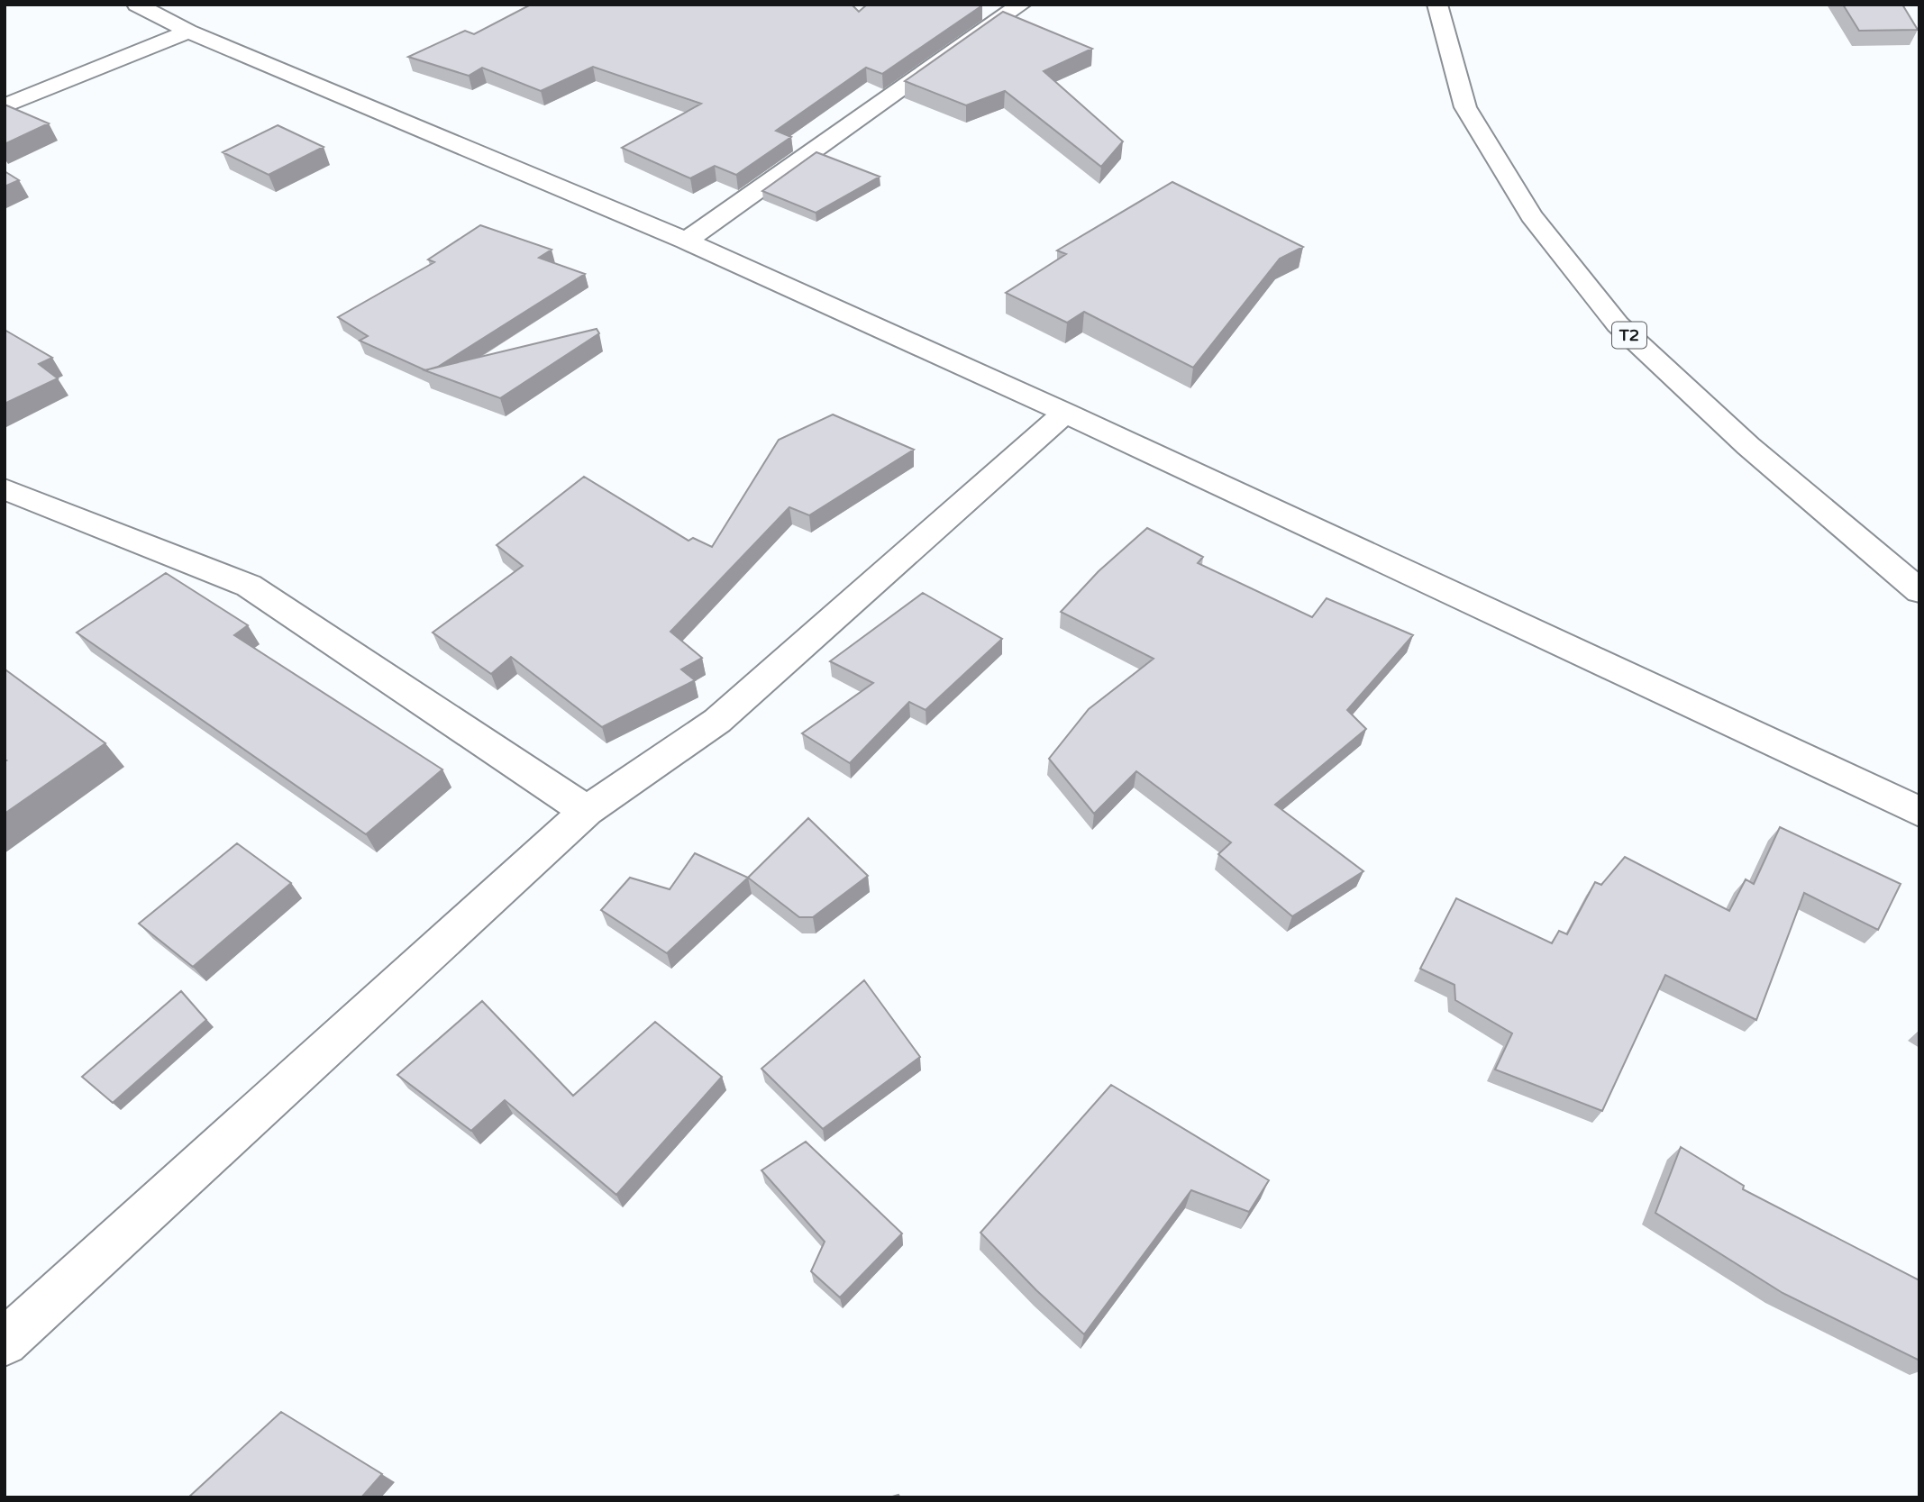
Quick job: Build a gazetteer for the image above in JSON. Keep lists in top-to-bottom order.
{
  "streets": {
    "main road": ["T2"]
  }
}
